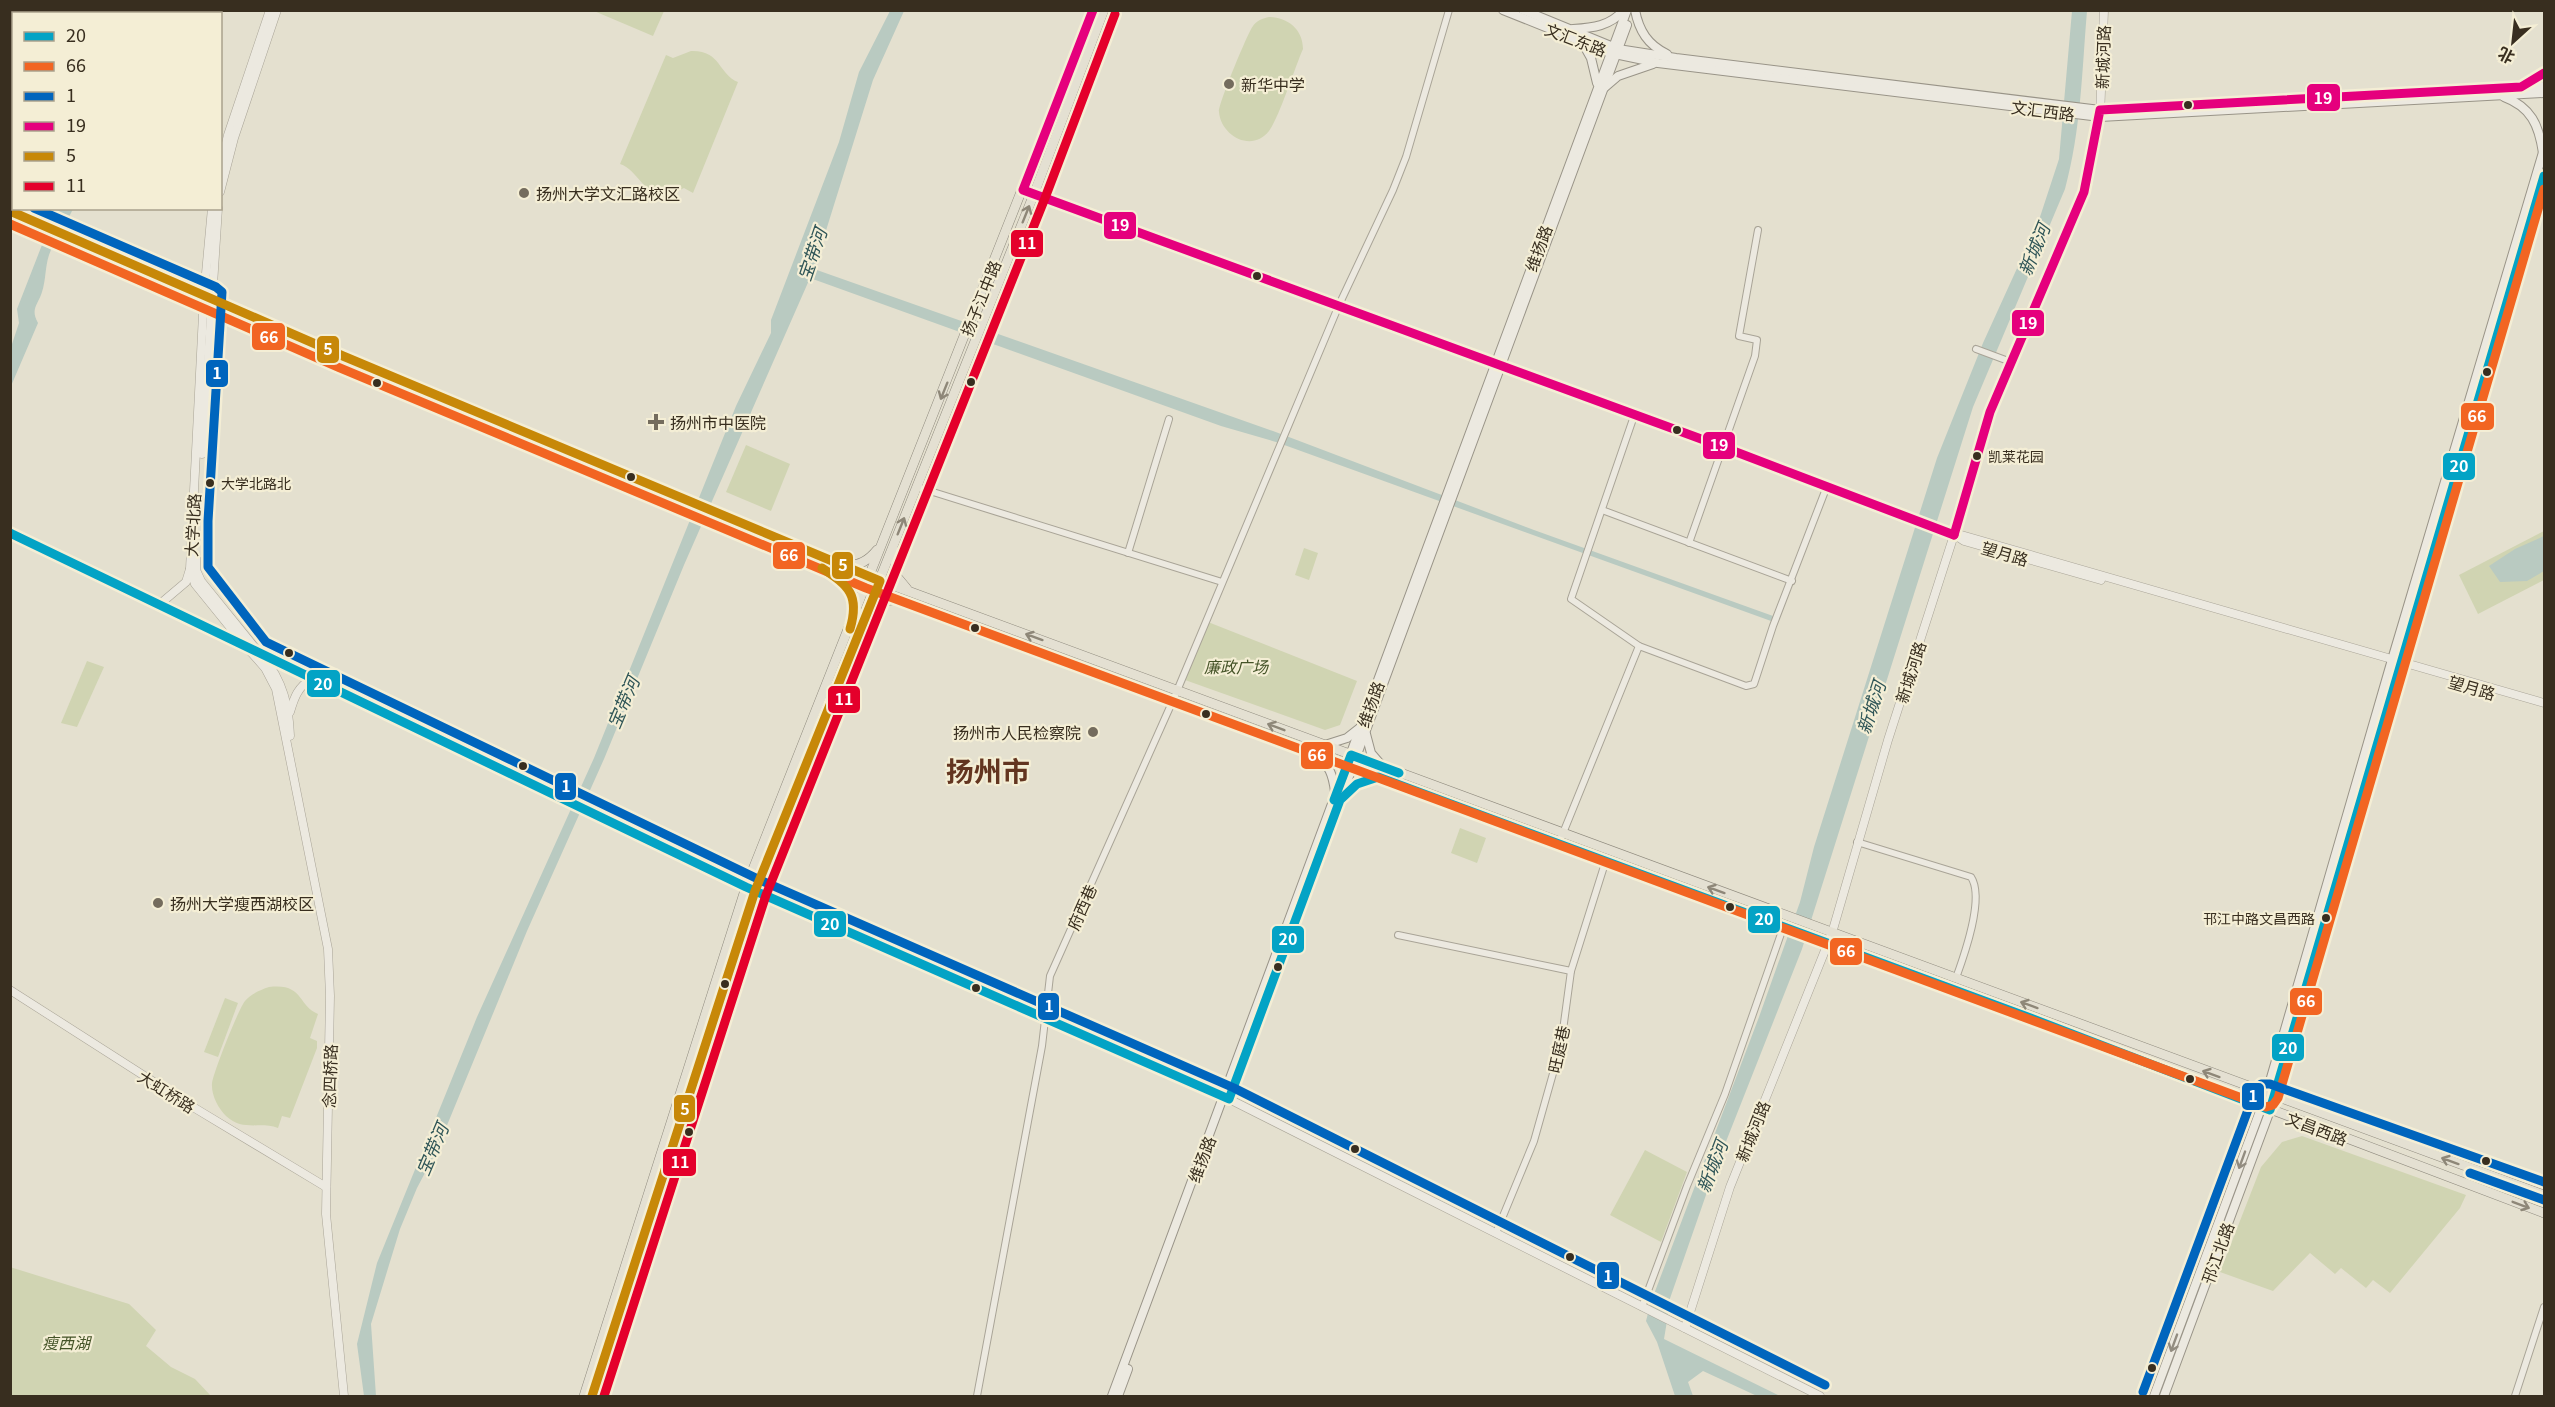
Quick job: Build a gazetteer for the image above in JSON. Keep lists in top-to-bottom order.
{
  "streets": {
    "main road": [
      "文汇东路",
      "文汇西路",
      "维扬路",
      "扬子江中路",
      "文昌西路",
      "邗江北路"
    ],
    "street": [
      "新城河路",
      "大学北路",
      "望月路",
      "府西巷",
      "旺庭巷",
      "念四桥路",
      "大虹桥路"
    ]
  },
  "crossings": [
    ["文汇东路", "文汇西路"],
    ["文汇东路", "维扬路"],
    ["新城河路", "文汇西路"],
    ["新城河路", "望月路"],
    ["新城河路", "文昌西路"],
    ["文汇西路", "维扬路"],
    ["维扬路", "望月路"],
    ["维扬路", "文昌西路"],
    ["扬子江中路", "望月路"],
    ["扬子江中路", "文昌西路"],
    ["大学北路", "念四桥路"],
    ["望月路", "府西巷"],
    ["府西巷", "文昌西路"],
    ["旺庭巷", "文昌西路"],
    ["念四桥路", "大虹桥路"],
    ["文昌西路", "邗江北路"]
  ],
  "districts": ["扬州市"],
  "water": ["新城河", "宝带河"],
  "parks": ["廉政广场", "瘦西湖"],
  "places": {
    "other": [
      "新华中学",
      "扬州大学文汇路校区",
      "凯莱花园",
      "大学北路北",
      "扬州市人民检察院",
      "扬州大学瘦西湖校区",
      "邗江中路文昌西路"
    ],
    "health": ["扬州市中医院"]
  },
  "lines": [
    "transit line 19",
    "transit line 11",
    "transit line 20",
    "transit line 66",
    "transit line 1",
    "transit line 5"
  ],
  "legend": [
    "20",
    "66",
    "1",
    "19",
    "5",
    "11"
  ],
  "north": "bottom left"
}
